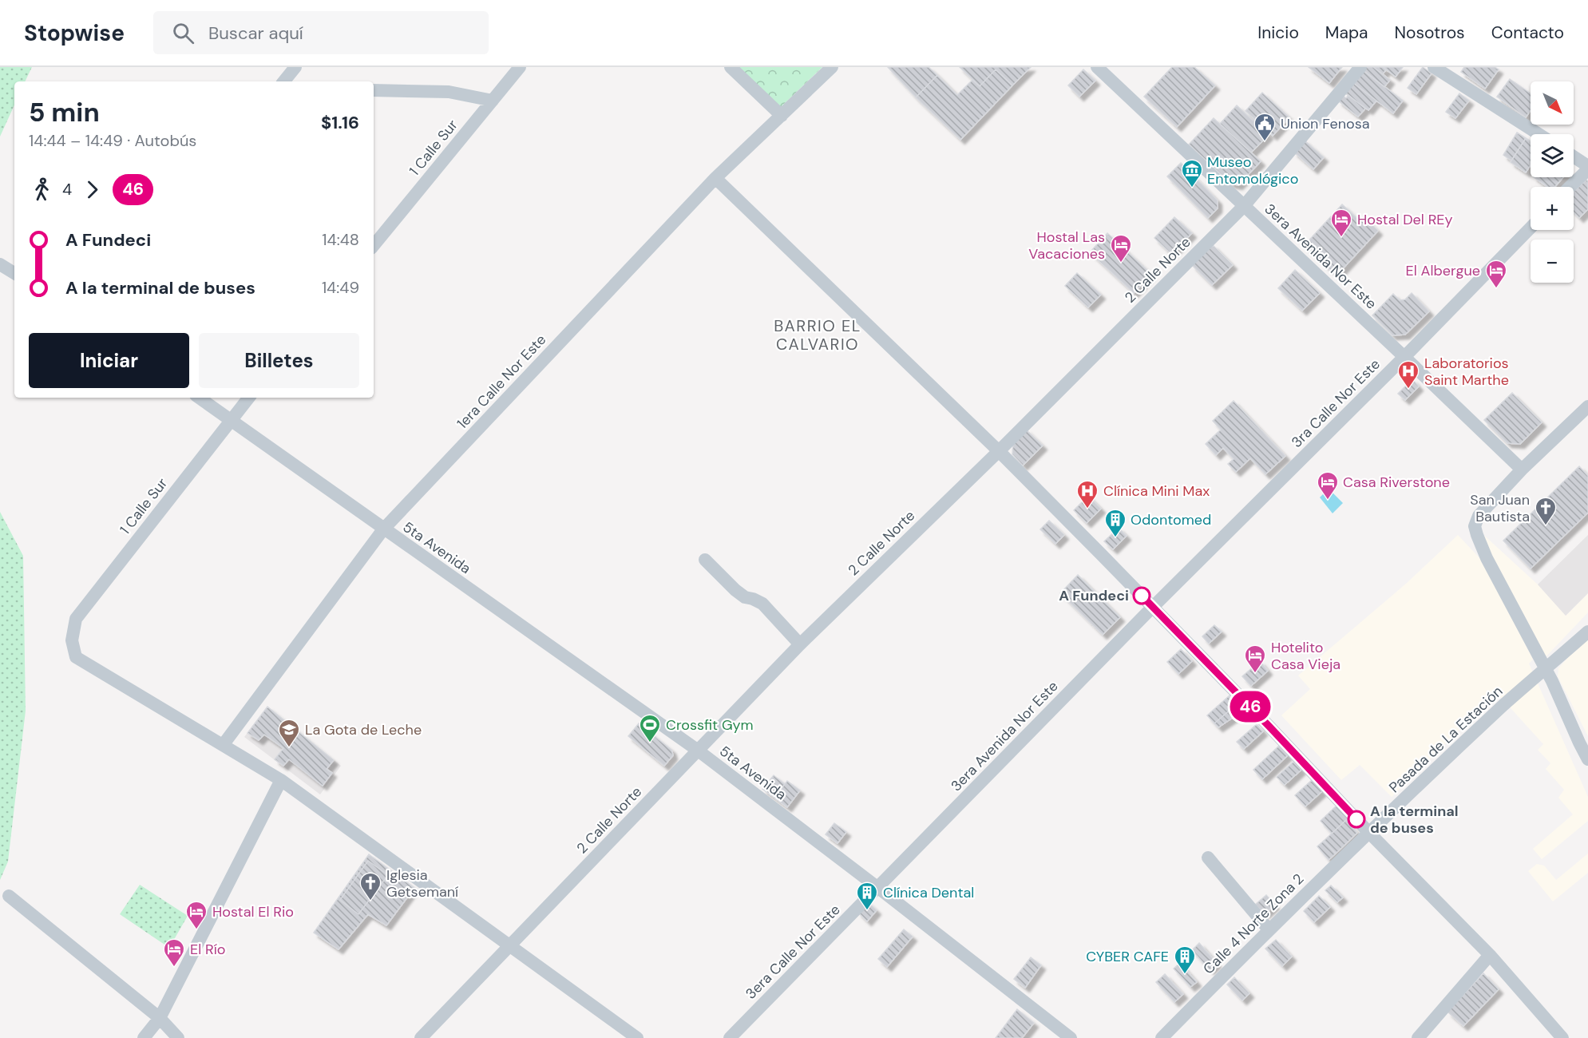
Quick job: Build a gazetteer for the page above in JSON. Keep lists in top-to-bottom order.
{
  "streets": {
    "street": [
      "1 Calle Sur",
      "3era Avenida Nor Este",
      "2 Calle Norte",
      "1era Calle Nor Este",
      "3ra Calle Nor Este",
      "5ta Avenida",
      "Pasada de La Estación",
      "Calle 4 Norte Zona 2",
      "3era Calle Nor Este"
    ]
  },
  "crossings": [
    ["1 Calle Sur", "1era Calle Nor Este"],
    ["1 Calle Sur", "5ta Avenida"],
    ["3era Avenida Nor Este", "2 Calle Norte"],
    ["3era Avenida Nor Este", "3ra Calle Nor Este"],
    ["3era Avenida Nor Este", "5ta Avenida"],
    ["3era Avenida Nor Este", "3era Calle Nor Este"],
    ["2 Calle Norte", "5ta Avenida"],
    ["1era Calle Nor Este", "5ta Avenida"],
    ["5ta Avenida", "3era Calle Nor Este"],
    ["Pasada de La Estación", "Calle 4 Norte Zona 2"]
  ],
  "districts": ["BARRIO EL CALVARIO"],
  "places": {
    "public building": ["Union Fenosa"],
    "museum": ["Museo Entomológico"],
    "hotel": [
      "Hostal Del REy",
      "Hostal Las Vacaciones",
      "El Albergue",
      "Casa Riverstone",
      "Hotelito Casa Vieja",
      "Hostal El Rio",
      "El Río"
    ],
    "hospital": ["Laboratorios Saint Marthe", "Clínica Mini Max"],
    "church": ["San Juan Bautista", "Iglesia Getsemaní"],
    "building": ["Odontomed", "Clínica Dental", "CYBER CAFE"],
    "other": ["A Fundeci", "A la terminal de buses"],
    "sports": ["Crossfit Gym"],
    "school or university": ["La Gota de Leche"]
  },
  "lines": ["bus line 46"],
  "north": "bottom right",
  "page": {
    "header": "Stopwise",
    "search": "Buscar aquí",
    "nav": [
      "Inicio",
      "Mapa",
      "Nosotros",
      "Contacto"
    ],
    "on_map": "46",
    "map_buttons": ["+", "−"],
    "heading": ["5 min", "14:44 – 14:49 · Autobús", "$1.16"],
    "legs": ["4", "46"],
    "list": [
      {
        "name": "A Fundeci",
        "value": "14:48"
      },
      {
        "name": "A la terminal de buses",
        "value": "14:49"
      }
    ],
    "buttons": ["Iniciar", "Billetes"]
  }
}
